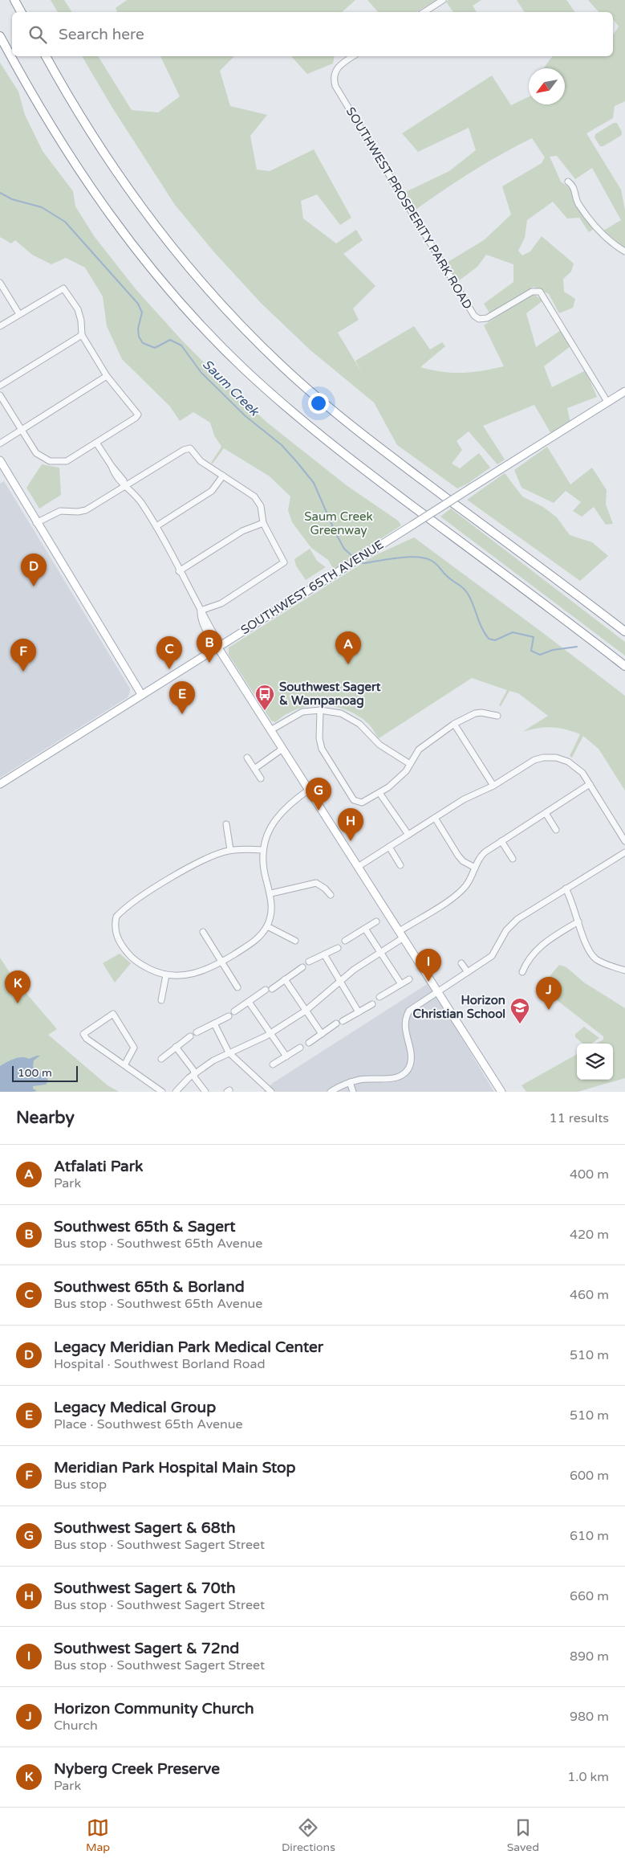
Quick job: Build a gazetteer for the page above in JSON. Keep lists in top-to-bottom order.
{
  "streets": {
    "main road": ["SOUTHWEST 65TH AVENUE"],
    "street": ["SOUTHWEST PROSPERITY PARK ROAD"]
  },
  "crossings": [
    ["SOUTHWEST PROSPERITY PARK ROAD", "SOUTHWEST 65TH AVENUE"]
  ],
  "water": ["Saum Creek"],
  "parks": ["Saum Creek Greenway"],
  "places": {
    "bus stop": ["Southwest Sagert & Wampanoag"],
    "school or university": ["Horizon Christian School"]
  },
  "scale_bar": "100 m",
  "north": "bottom left",
  "page": {
    "search": "Search here",
    "pins": [
      "D",
      "B",
      "A",
      "C",
      "F",
      "E",
      "G",
      "H",
      "I",
      "K",
      "J"
    ],
    "scale": "100 m",
    "heading": ["Nearby", "11 results"],
    "list": [
      {
        "mark": "A",
        "name": "Atfalati Park",
        "note": "Park",
        "value": "400 m"
      },
      {
        "mark": "B",
        "name": "Southwest 65th & Sagert",
        "note": "Bus stop · Southwest 65th Avenue",
        "value": "420 m"
      },
      {
        "mark": "C",
        "name": "Southwest 65th & Borland",
        "note": "Bus stop · Southwest 65th Avenue",
        "value": "460 m"
      },
      {
        "mark": "D",
        "name": "Legacy Meridian Park Medical Center",
        "note": "Hospital · Southwest Borland Road",
        "value": "510 m"
      },
      {
        "mark": "E",
        "name": "Legacy Medical Group",
        "note": "Place · Southwest 65th Avenue",
        "value": "510 m"
      },
      {
        "mark": "F",
        "name": "Meridian Park Hospital Main Stop",
        "note": "Bus stop",
        "value": "600 m"
      },
      {
        "mark": "G",
        "name": "Southwest Sagert & 68th",
        "note": "Bus stop · Southwest Sagert Street",
        "value": "610 m"
      },
      {
        "mark": "H",
        "name": "Southwest Sagert & 70th",
        "note": "Bus stop · Southwest Sagert Street",
        "value": "660 m"
      },
      {
        "mark": "I",
        "name": "Southwest Sagert & 72nd",
        "note": "Bus stop · Southwest Sagert Street",
        "value": "890 m"
      },
      {
        "mark": "J",
        "name": "Horizon Community Church",
        "note": "Church",
        "value": "980 m"
      },
      {
        "mark": "K",
        "name": "Nyberg Creek Preserve",
        "note": "Park",
        "value": "1.0 km"
      }
    ],
    "nav": ["Map", "Directions", "Saved"]
  }
}
